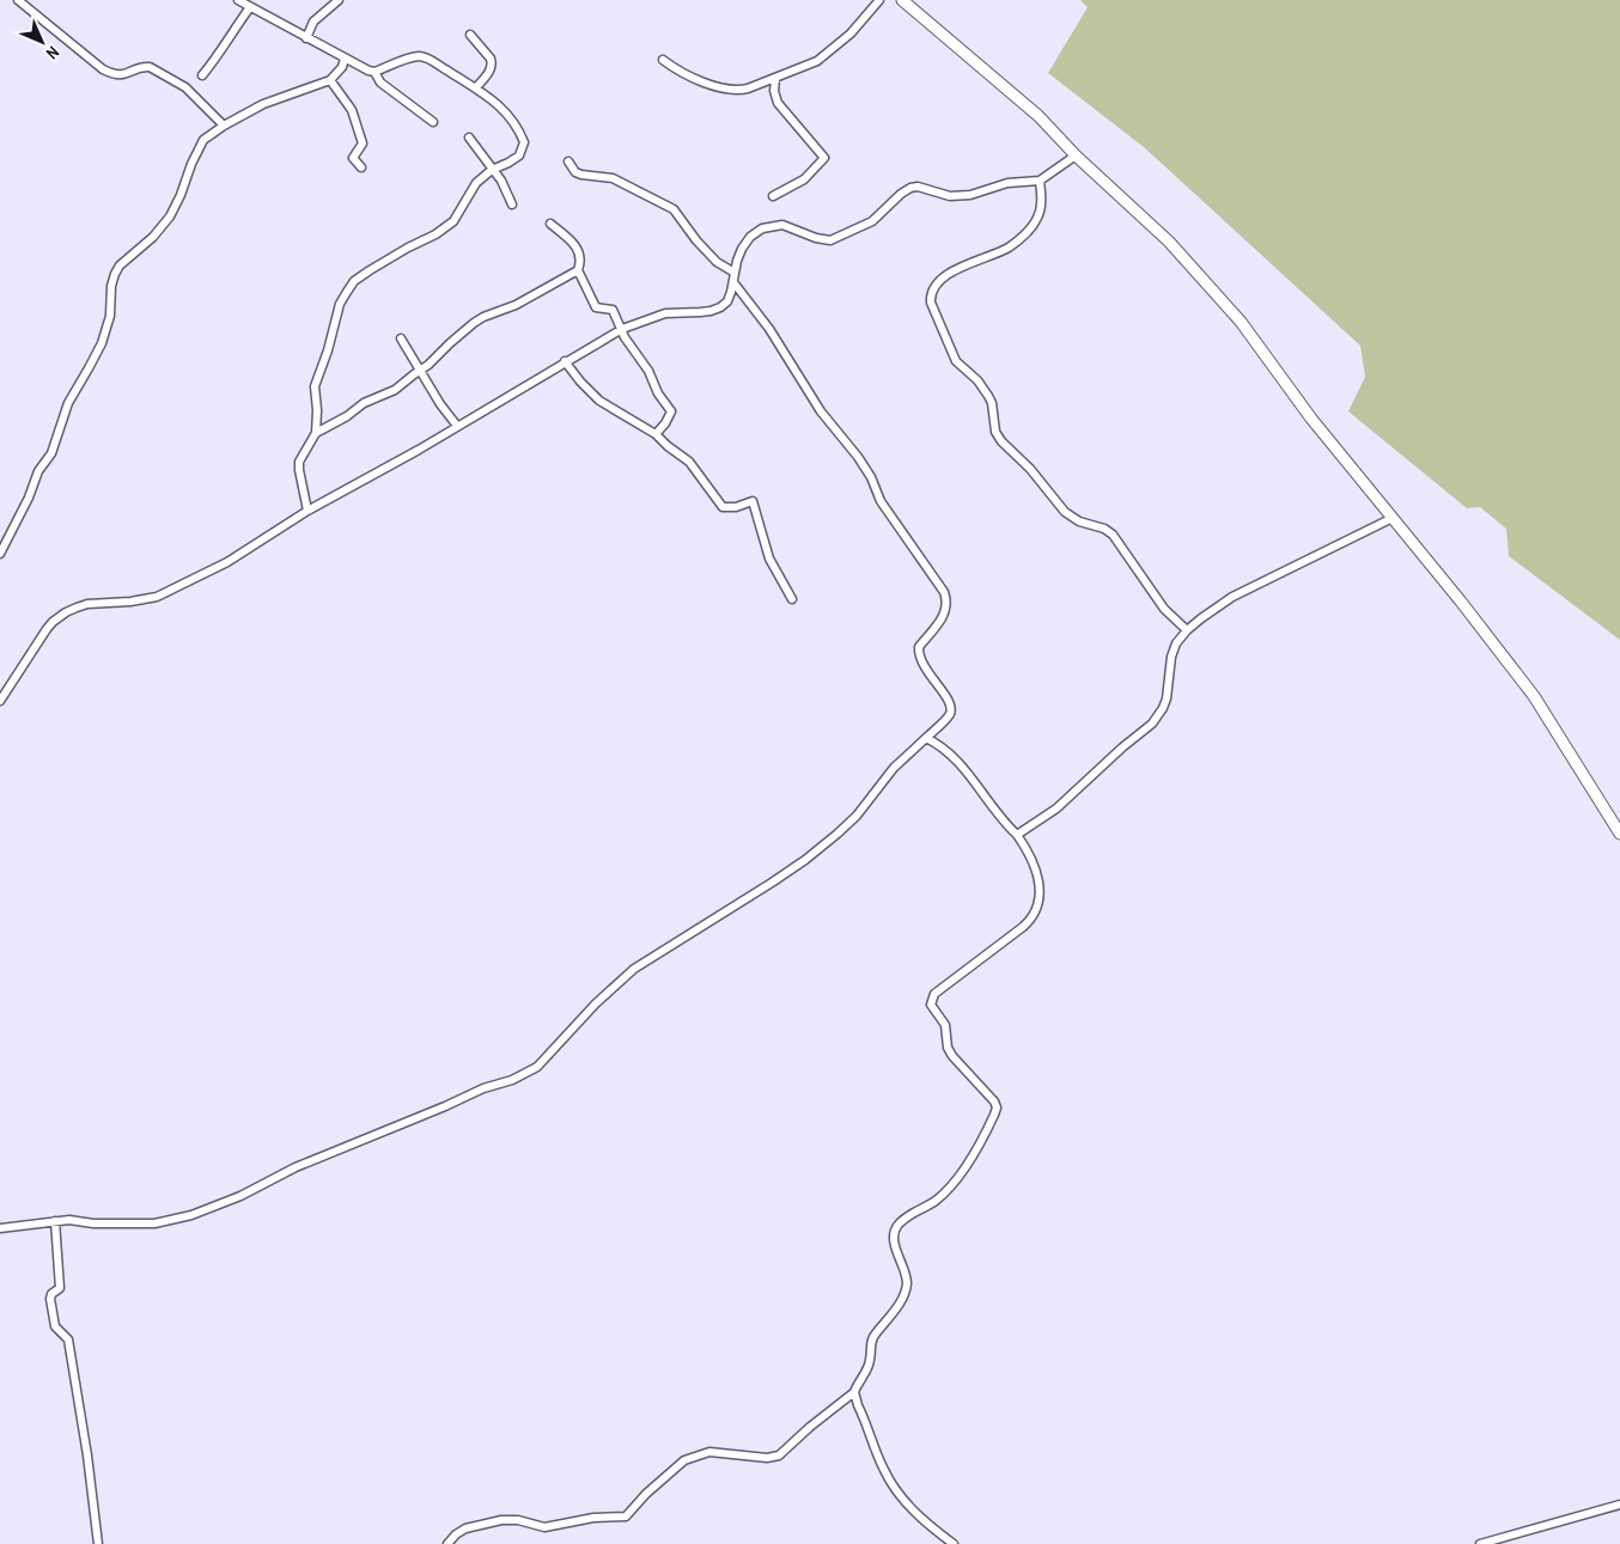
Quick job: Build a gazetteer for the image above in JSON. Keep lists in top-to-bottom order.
{
  "north": "bottom right"
}
